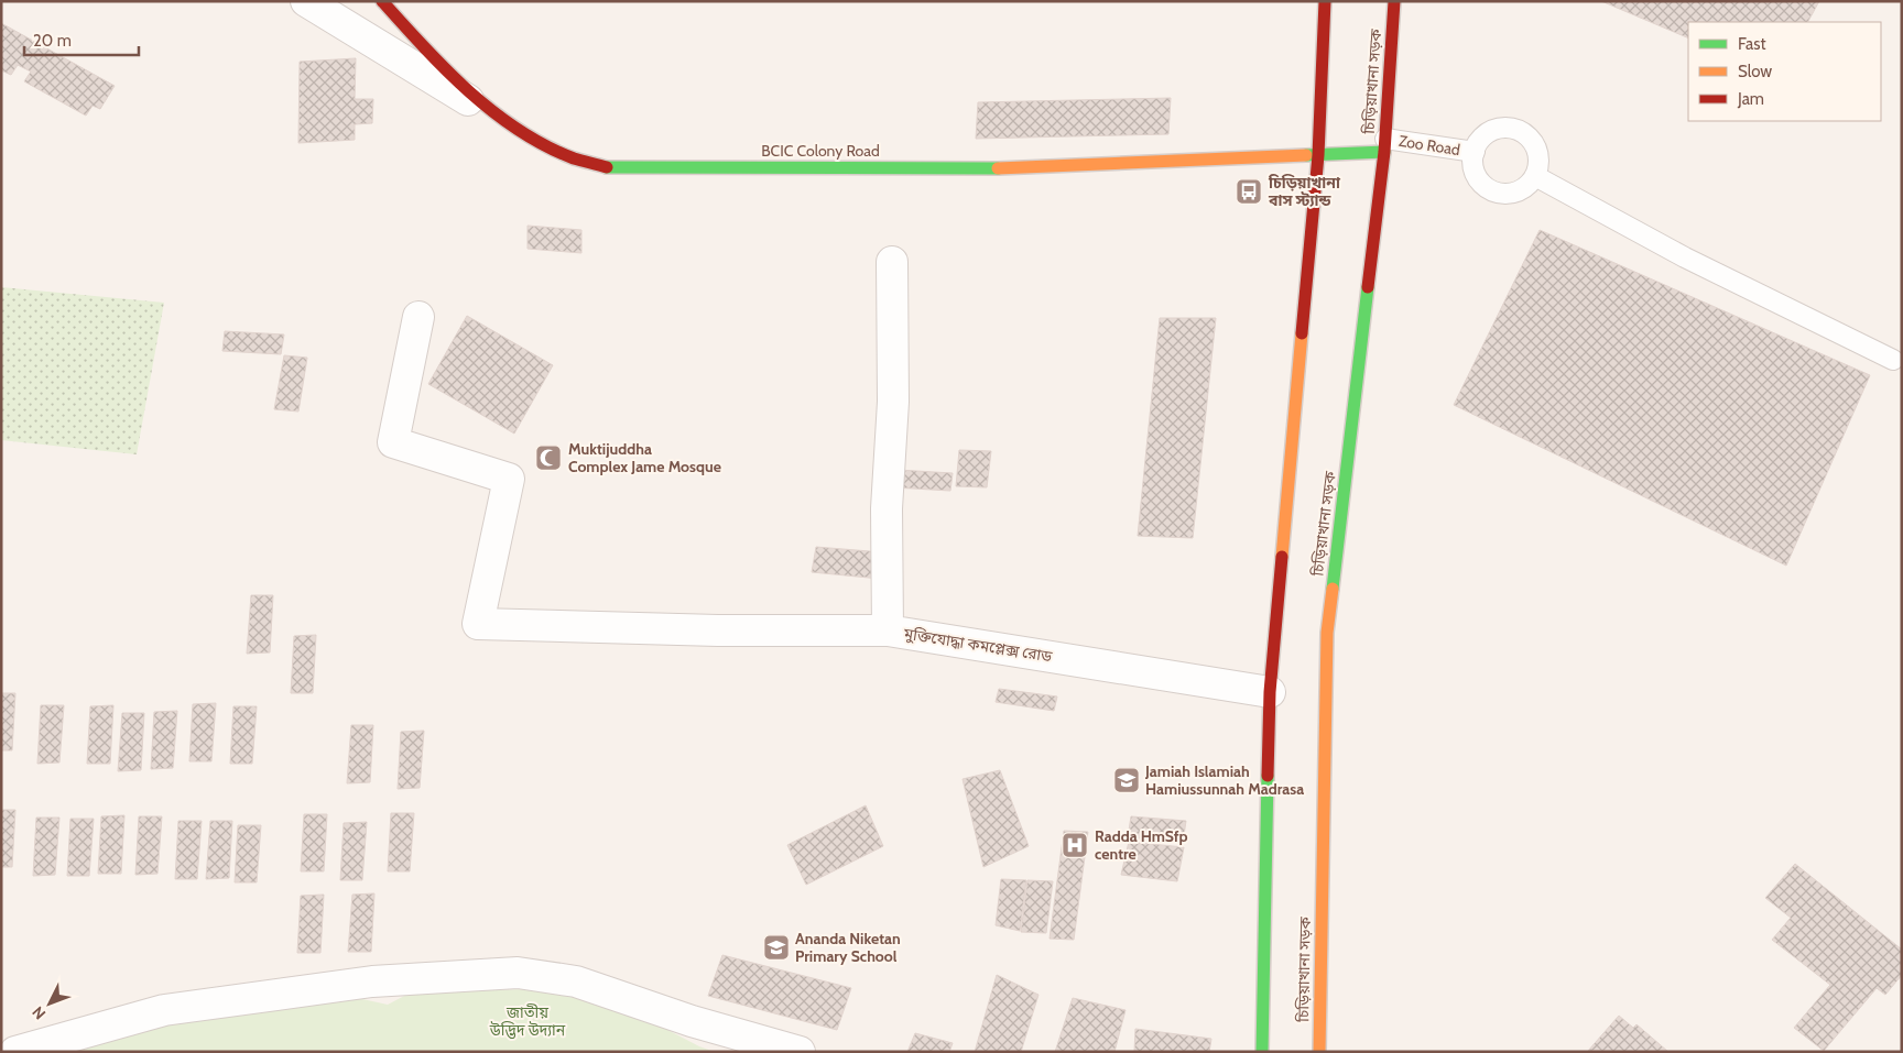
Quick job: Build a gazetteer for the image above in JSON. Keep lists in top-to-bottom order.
{
  "streets": {
    "main road": ["চিড়িয়াখানা সড়ক", "BCIC Colony Road"],
    "street": ["মুক্তিযোদ্ধা কমপ্লেক্স রোড"],
    "lane": ["Zoo Road"]
  },
  "crossings": [
    ["চিড়িয়াখানা সড়ক", "Zoo Road"],
    ["চিড়িয়াখানা সড়ক", "BCIC Colony Road"],
    ["Zoo Road", "BCIC Colony Road"]
  ],
  "parks": ["জাতীয় উদ্ভিদ উদ্যান"],
  "places": {
    "bus stop": ["চিড়িয়াখানা বাস স্ট্যান্ড"],
    "mosque": ["Muktijuddha Complex Jame Mosque"],
    "school or university": ["Jamiah Islamiah Hamiussunnah Madrasa", "Ananda Niketan Primary School"],
    "hospital": ["Radda HmSfp centre"]
  },
  "legend": ["Fast", "Slow", "Jam"],
  "scale_bar": "20 m",
  "north": "bottom left"
}
